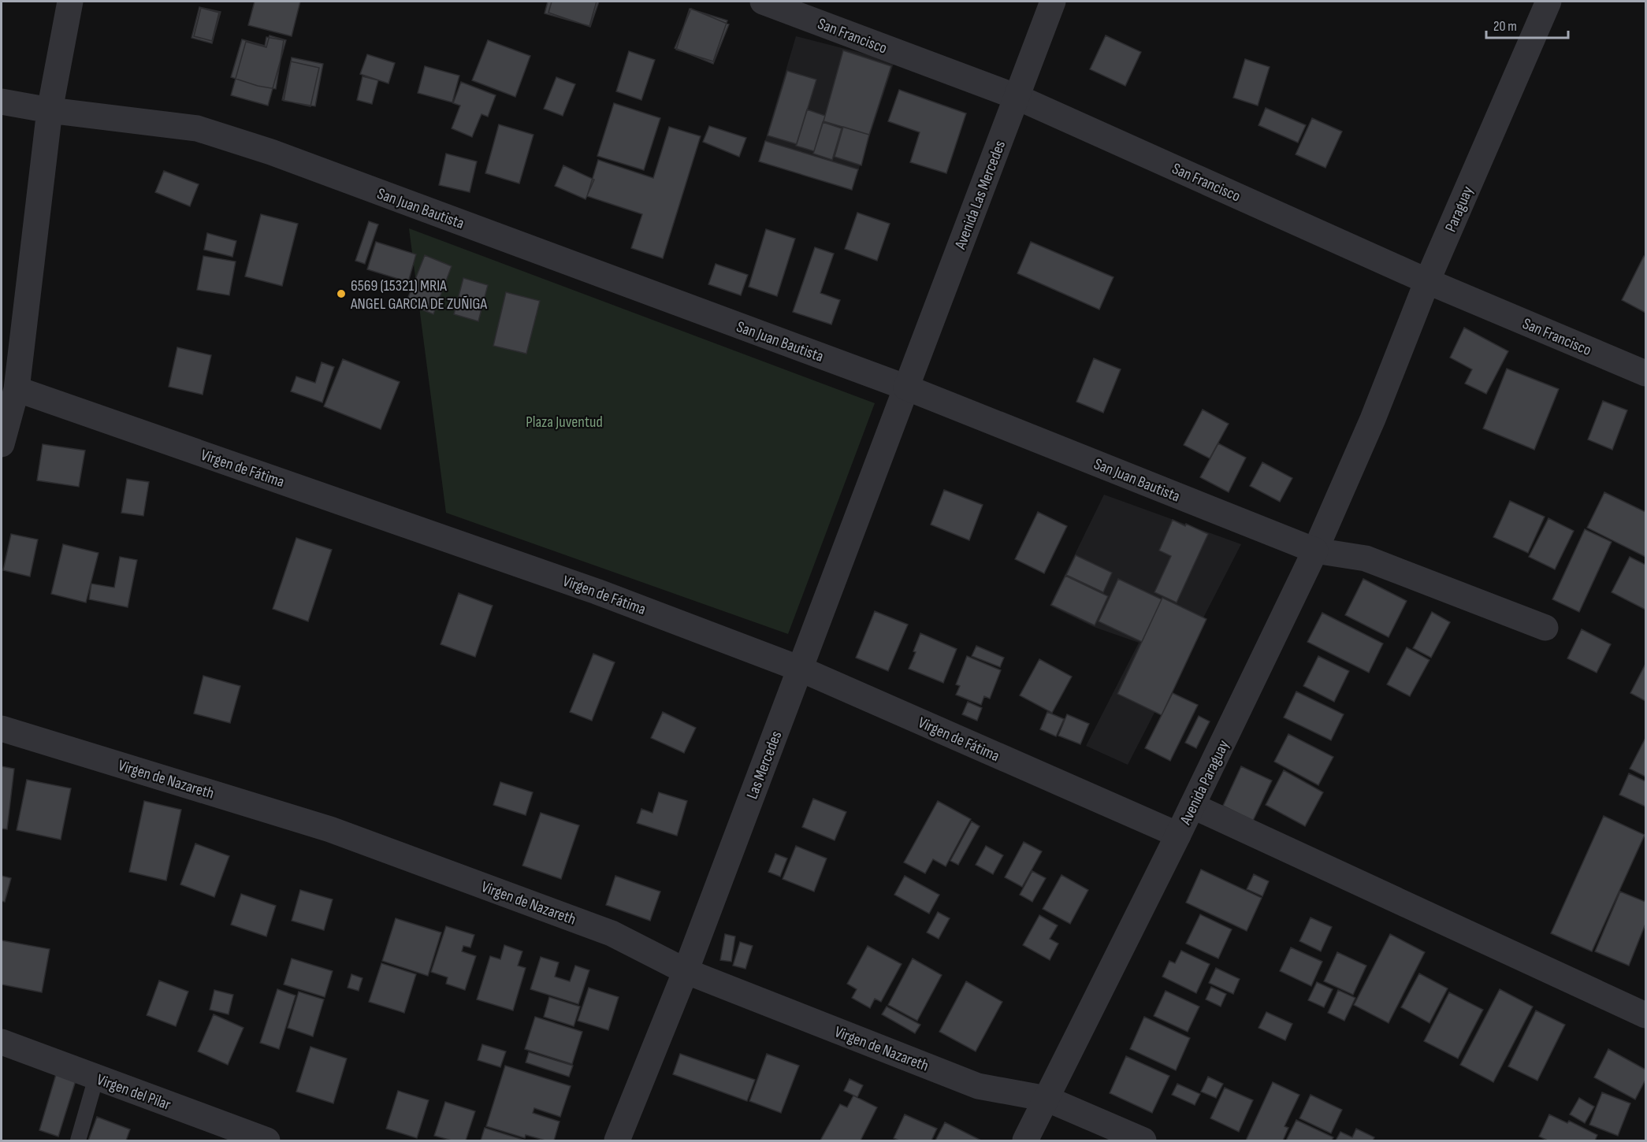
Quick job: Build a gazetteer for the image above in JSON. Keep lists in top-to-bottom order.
{
  "streets": {
    "street": [
      "San Francisco",
      "Avenida Las Mercedes",
      "San Juan Bautista",
      "Paraguay",
      "Virgen de Fátima",
      "Las Mercedes",
      "Virgen de Nazareth",
      "Avenida Paraguay",
      "Virgen del Pilar"
    ]
  },
  "crossings": [
    ["San Francisco", "Avenida Las Mercedes"],
    ["San Francisco", "Paraguay"],
    ["Avenida Las Mercedes", "San Juan Bautista"],
    ["Avenida Las Mercedes", "Las Mercedes"],
    ["San Juan Bautista", "Las Mercedes"],
    ["San Juan Bautista", "Avenida Paraguay"],
    ["Paraguay", "Avenida Paraguay"],
    ["Virgen de Fátima", "Las Mercedes"],
    ["Virgen de Fátima", "Avenida Paraguay"],
    ["Las Mercedes", "Virgen de Nazareth"],
    ["Virgen de Nazareth", "Avenida Paraguay"]
  ],
  "parks": ["Plaza Juventud"],
  "places": ["6569 (15321) MRIA ANGEL GARCIA DE ZUÑIGA"],
  "scale_bar": "20 m"
}
